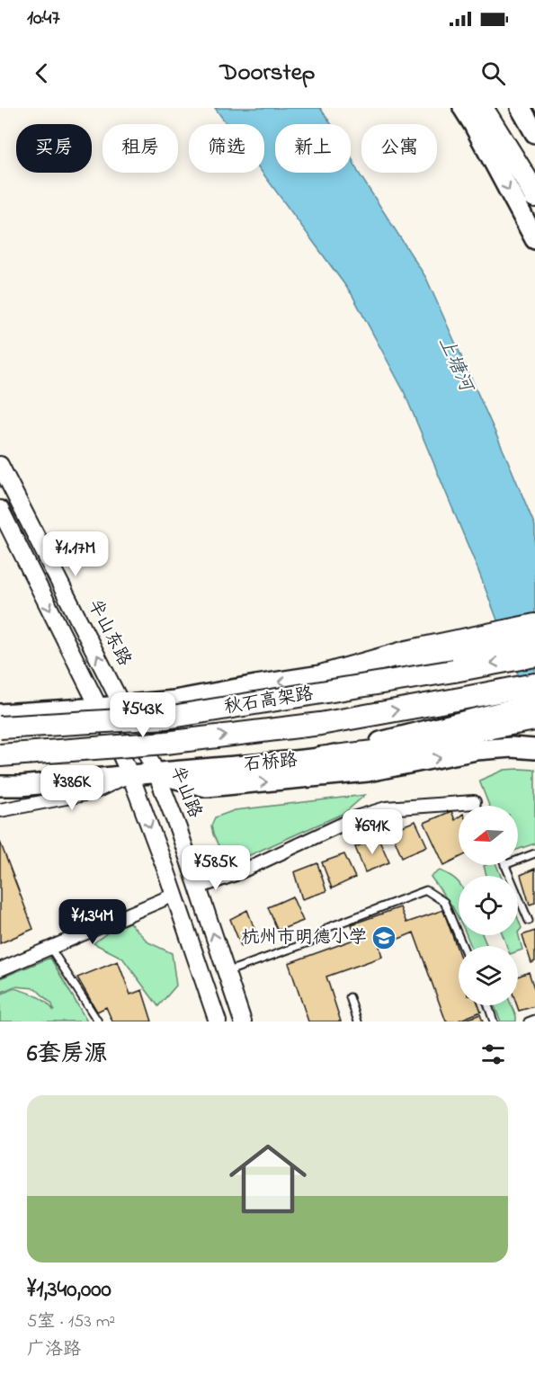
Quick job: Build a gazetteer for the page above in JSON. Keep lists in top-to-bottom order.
{
  "streets": {
    "highway": ["秋石高架路"],
    "main road": ["半山东路", "石桥路", "半山路"]
  },
  "crossings": [
    ["半山东路", "半山路"],
    ["石桥路", "半山路"]
  ],
  "water": ["上塘河"],
  "places": {
    "school or university": ["杭州市明德小学"]
  },
  "north": "left",
  "page": {
    "status": "10:47",
    "header": "Doorstep",
    "chip": [
      "买房",
      "租房",
      "筛选",
      "新上",
      "公寓"
    ],
    "price": [
      "¥1.17M",
      "¥543K",
      "¥386K",
      "¥691K",
      "¥585K",
      "¥1.34M"
    ],
    "heading": "6套房源",
    "list": [
      {
        "name": "¥1,340,000",
        "note": "5室 · 153 m² · 广洛路"
      }
    ]
  }
}
